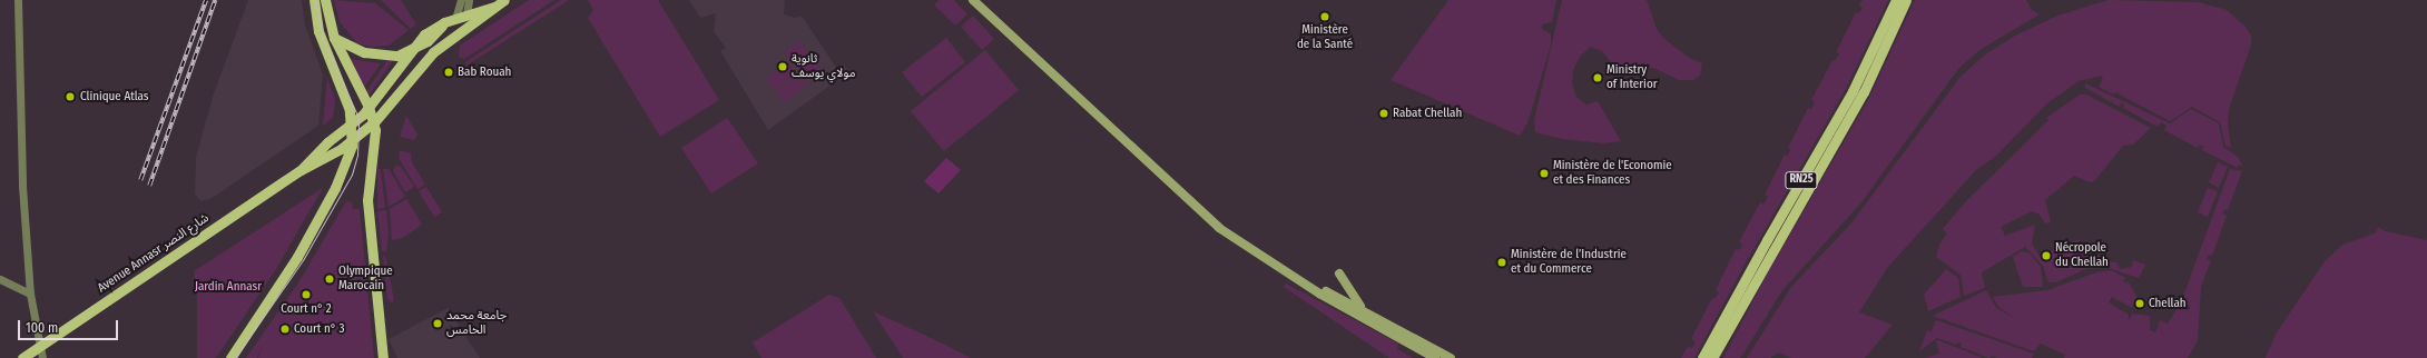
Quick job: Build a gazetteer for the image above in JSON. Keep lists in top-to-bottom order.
{
  "streets": {
    "main road": ["RN25", "Avenue Annasr شارع النصر"]
  },
  "parks": ["Jardin Annasr"],
  "places": [
    "Ministère de la Santé",
    "ثانوية مولاي يوسف",
    "Bab Rouah",
    "Ministry of Interior",
    "Clinique Atlas",
    "Rabat Chellah",
    "Ministère de l'Economie et des Finances",
    "Nécropole du Chellah",
    "Ministère de l’Industrie et du Commerce",
    "Olympique Marocain",
    "Court n° 2",
    "Chellah",
    "جامعة محمد الخامس",
    "Court n° 3"
  ],
  "scale_bar": "100 m"
}
